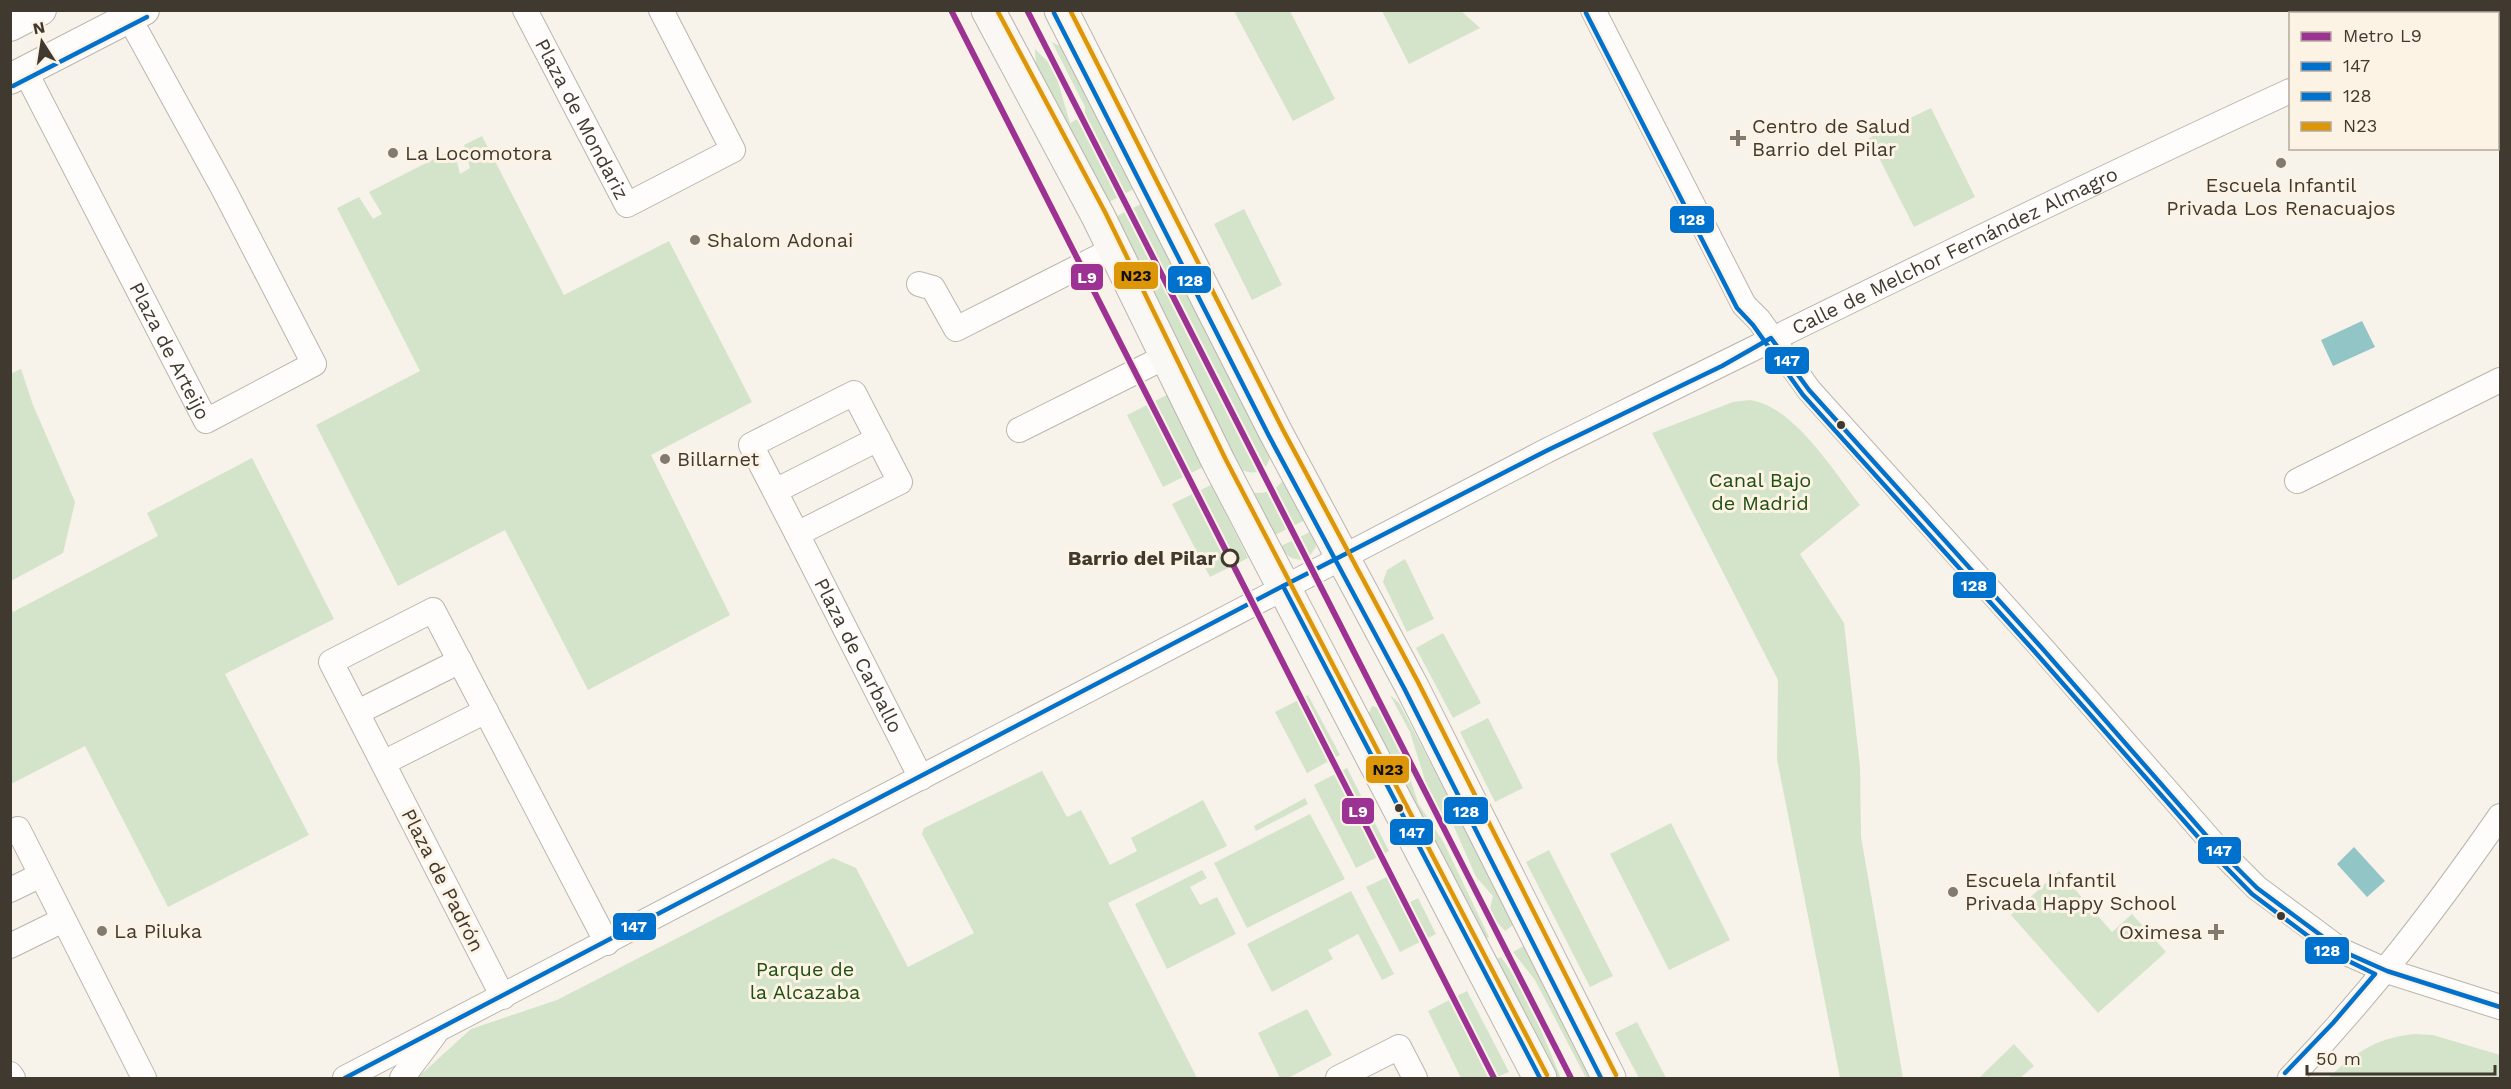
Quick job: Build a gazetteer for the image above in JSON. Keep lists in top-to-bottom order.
{
  "streets": {
    "street": [
      "Plaza de Mondariz",
      "Calle de Melchor Fernández Almagro",
      "Plaza de Arteijo",
      "Plaza de Carballo",
      "Plaza de Padrón"
    ]
  },
  "crossings": [
    ["Calle de Melchor Fernández Almagro", "Plaza de Carballo"],
    ["Calle de Melchor Fernández Almagro", "Plaza de Padrón"]
  ],
  "parks": ["Canal Bajo de Madrid", "Parque de la Alcazaba"],
  "places": {
    "health": ["Centro de Salud Barrio del Pilar", "Oximesa"],
    "other": [
      "La Locomotora",
      "Escuela Infantil Privada Los Renacuajos",
      "Shalom Adonai",
      "Billarnet",
      "Barrio del Pilar",
      "Escuela Infantil Privada Happy School",
      "La Piluka"
    ]
  },
  "lines": [
    "metro line L9",
    "transit line N23",
    "transit line 128",
    "transit line 147"
  ],
  "legend": [
    "Metro L9",
    "147",
    "128",
    "N23"
  ],
  "scale_bar": "50 m",
  "north": "top"
}
